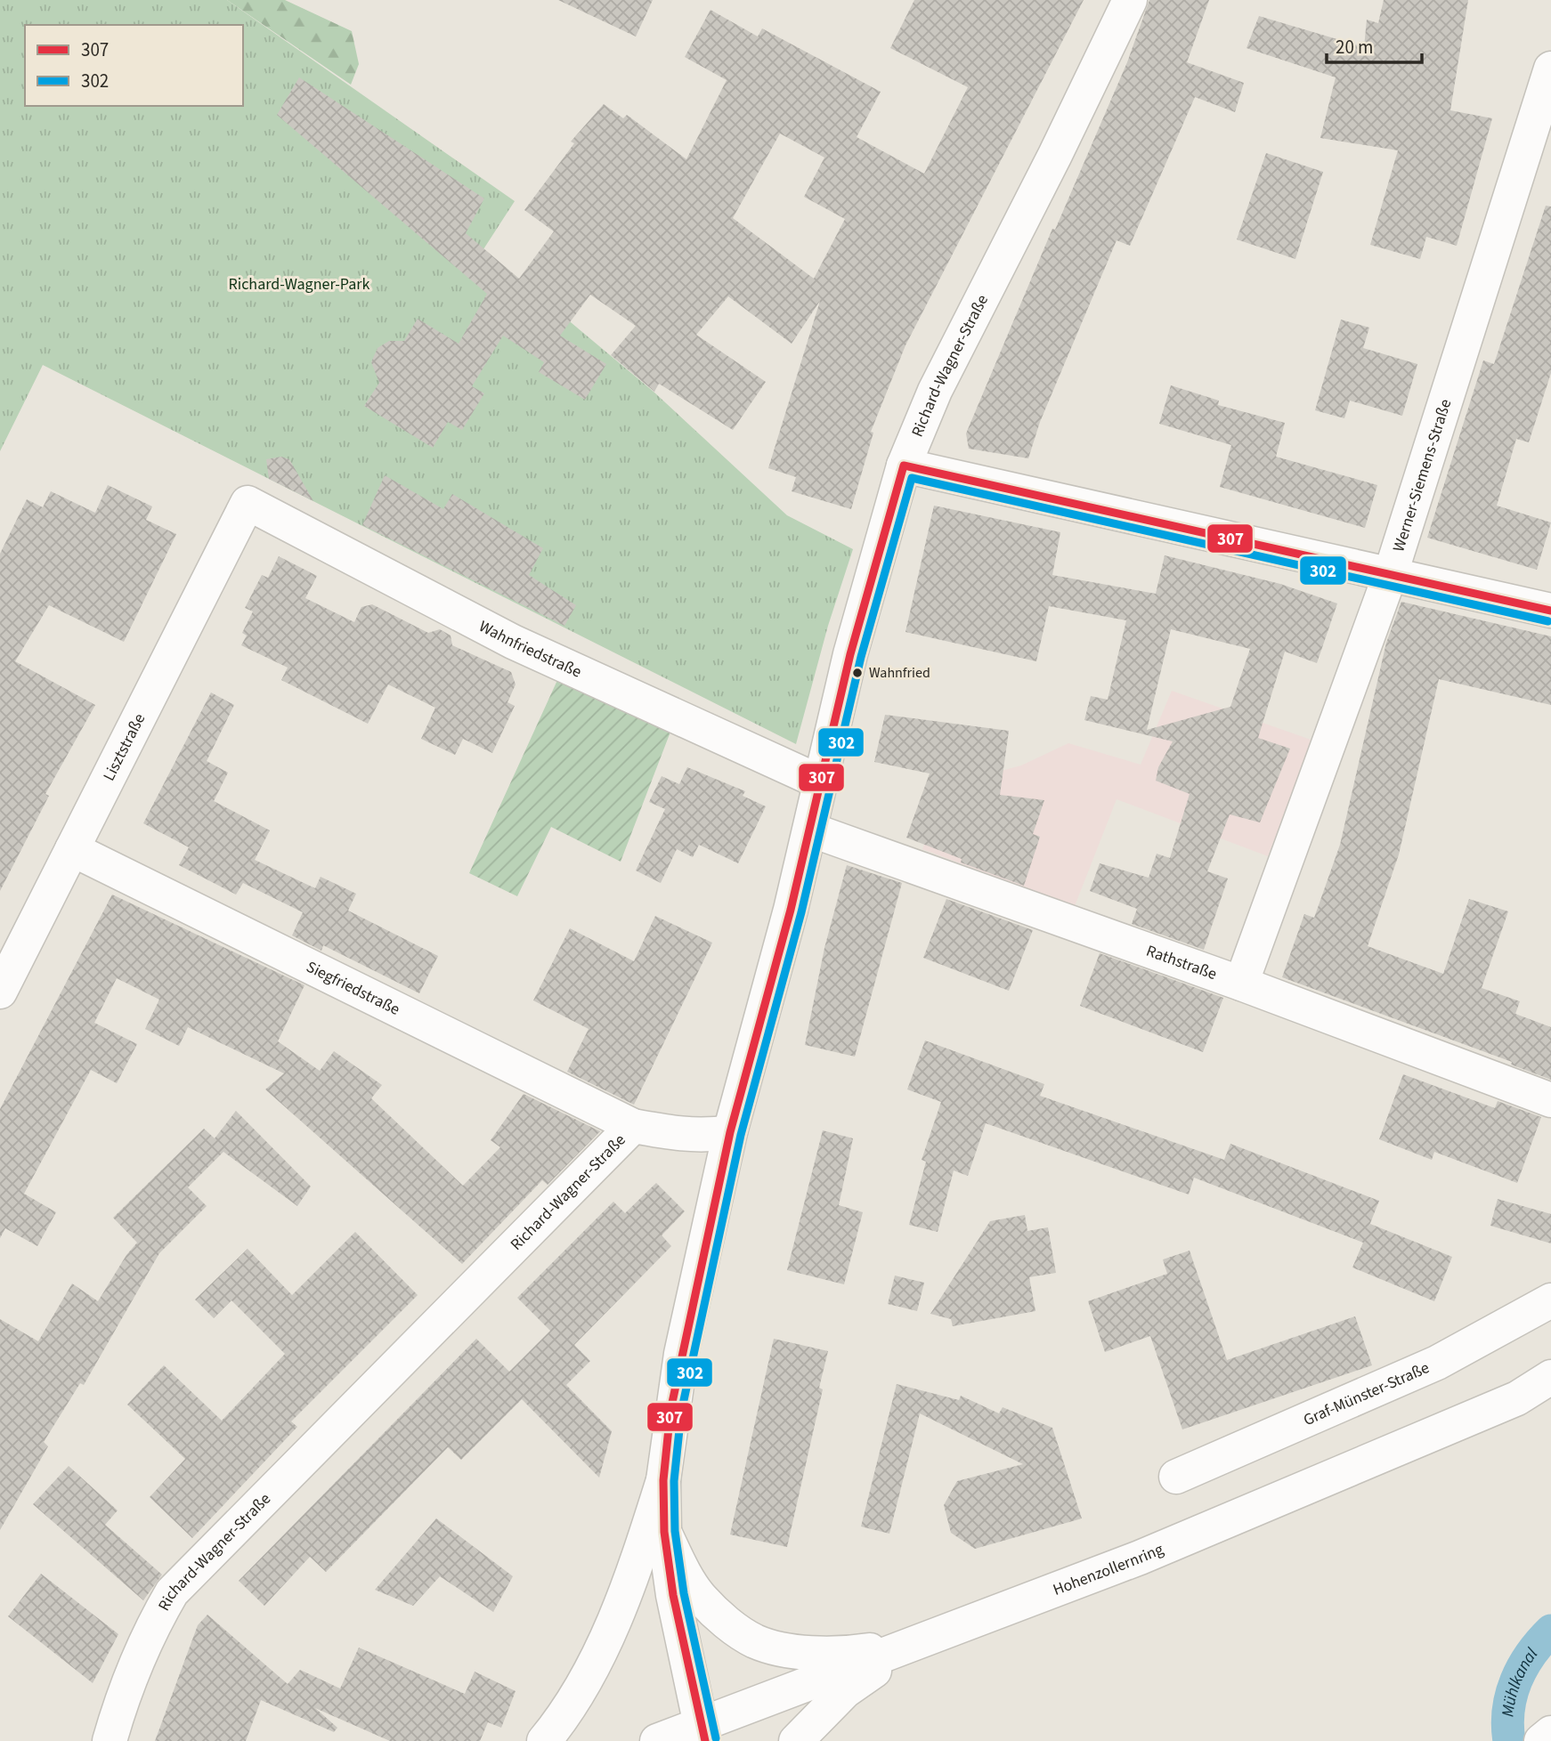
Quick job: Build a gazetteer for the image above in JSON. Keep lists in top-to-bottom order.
{
  "streets": {
    "street": [
      "Richard-Wagner-Straße",
      "Werner-Siemens-Straße",
      "Wahnfriedstraße",
      "Lisztstraße",
      "Rathstraße",
      "Siegfriedstraße",
      "Graf-Münster-Straße",
      "Hohenzollernring"
    ]
  },
  "crossings": [
    ["Richard-Wagner-Straße", "Wahnfriedstraße"],
    ["Richard-Wagner-Straße", "Rathstraße"],
    ["Richard-Wagner-Straße", "Siegfriedstraße"],
    ["Werner-Siemens-Straße", "Rathstraße"],
    ["Wahnfriedstraße", "Lisztstraße"],
    ["Lisztstraße", "Siegfriedstraße"]
  ],
  "water": ["Mühlkanal"],
  "parks": ["Richard-Wagner-Park"],
  "places": ["Wahnfried"],
  "lines": ["transit line 307", "transit line 302"],
  "legend": ["307", "302"],
  "scale_bar": "20 m"
}
